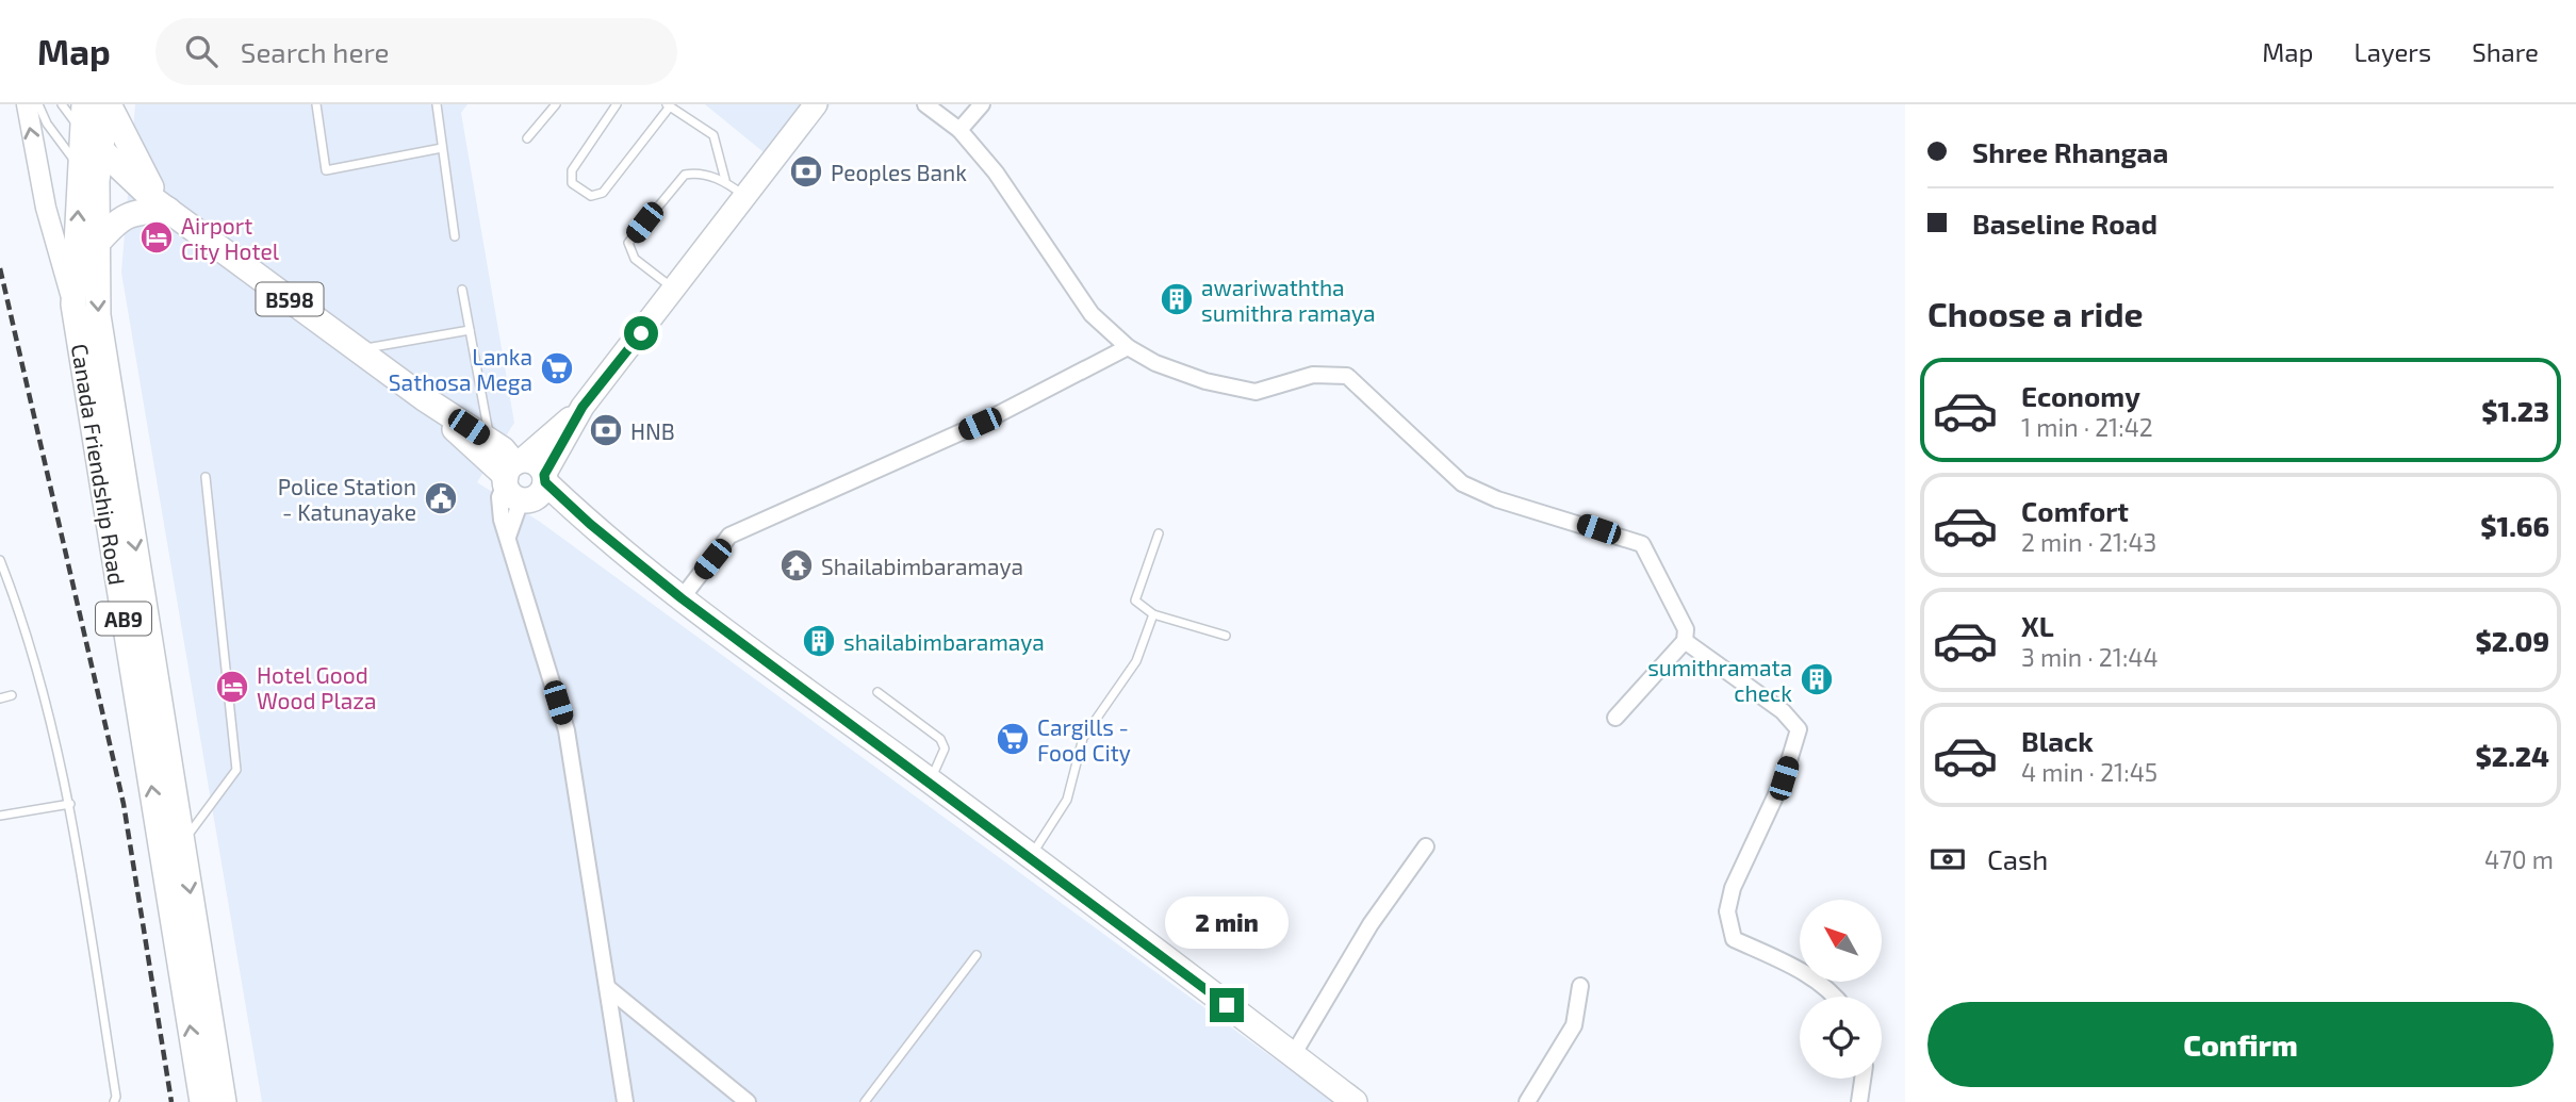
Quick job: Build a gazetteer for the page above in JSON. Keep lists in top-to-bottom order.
{
  "streets": {
    "main road": ["B598", "Canada Friendship Road", "AB9"]
  },
  "crossings": [
    ["B598", "Canada Friendship Road"]
  ],
  "places": {
    "bank": ["Peoples Bank", "HNB"],
    "hotel": ["Airport City Hotel", "Hotel Good Wood Plaza"],
    "building": ["awariwaththa sumithra ramaya", "shailabimbaramaya", "sumithramata check"],
    "supermarket": ["Lanka Sathosa Mega", "Cargills - Food City"],
    "public building": ["Police Station - Katunayake"],
    "temple": ["Shailabimbaramaya"]
  },
  "north": "top left",
  "page": {
    "header": "Map",
    "search": "Search here",
    "nav": ["Map", "Layers", "Share"],
    "banner": ["Shree Rhangaa", "Baseline Road"],
    "heading": "Choose a ride",
    "list": [
      {
        "name": "Economy",
        "note": "1 min · 21:42",
        "value": "$1.23"
      },
      {
        "name": "Comfort",
        "note": "2 min · 21:43",
        "value": "$1.66"
      },
      {
        "name": "XL",
        "note": "3 min · 21:44",
        "value": "$2.09"
      },
      {
        "name": "Black",
        "note": "4 min · 21:45",
        "value": "$2.24"
      }
    ],
    "pay": ["Cash", "470 m"],
    "bubble": "2 min",
    "buttons": "Confirm"
  }
}
